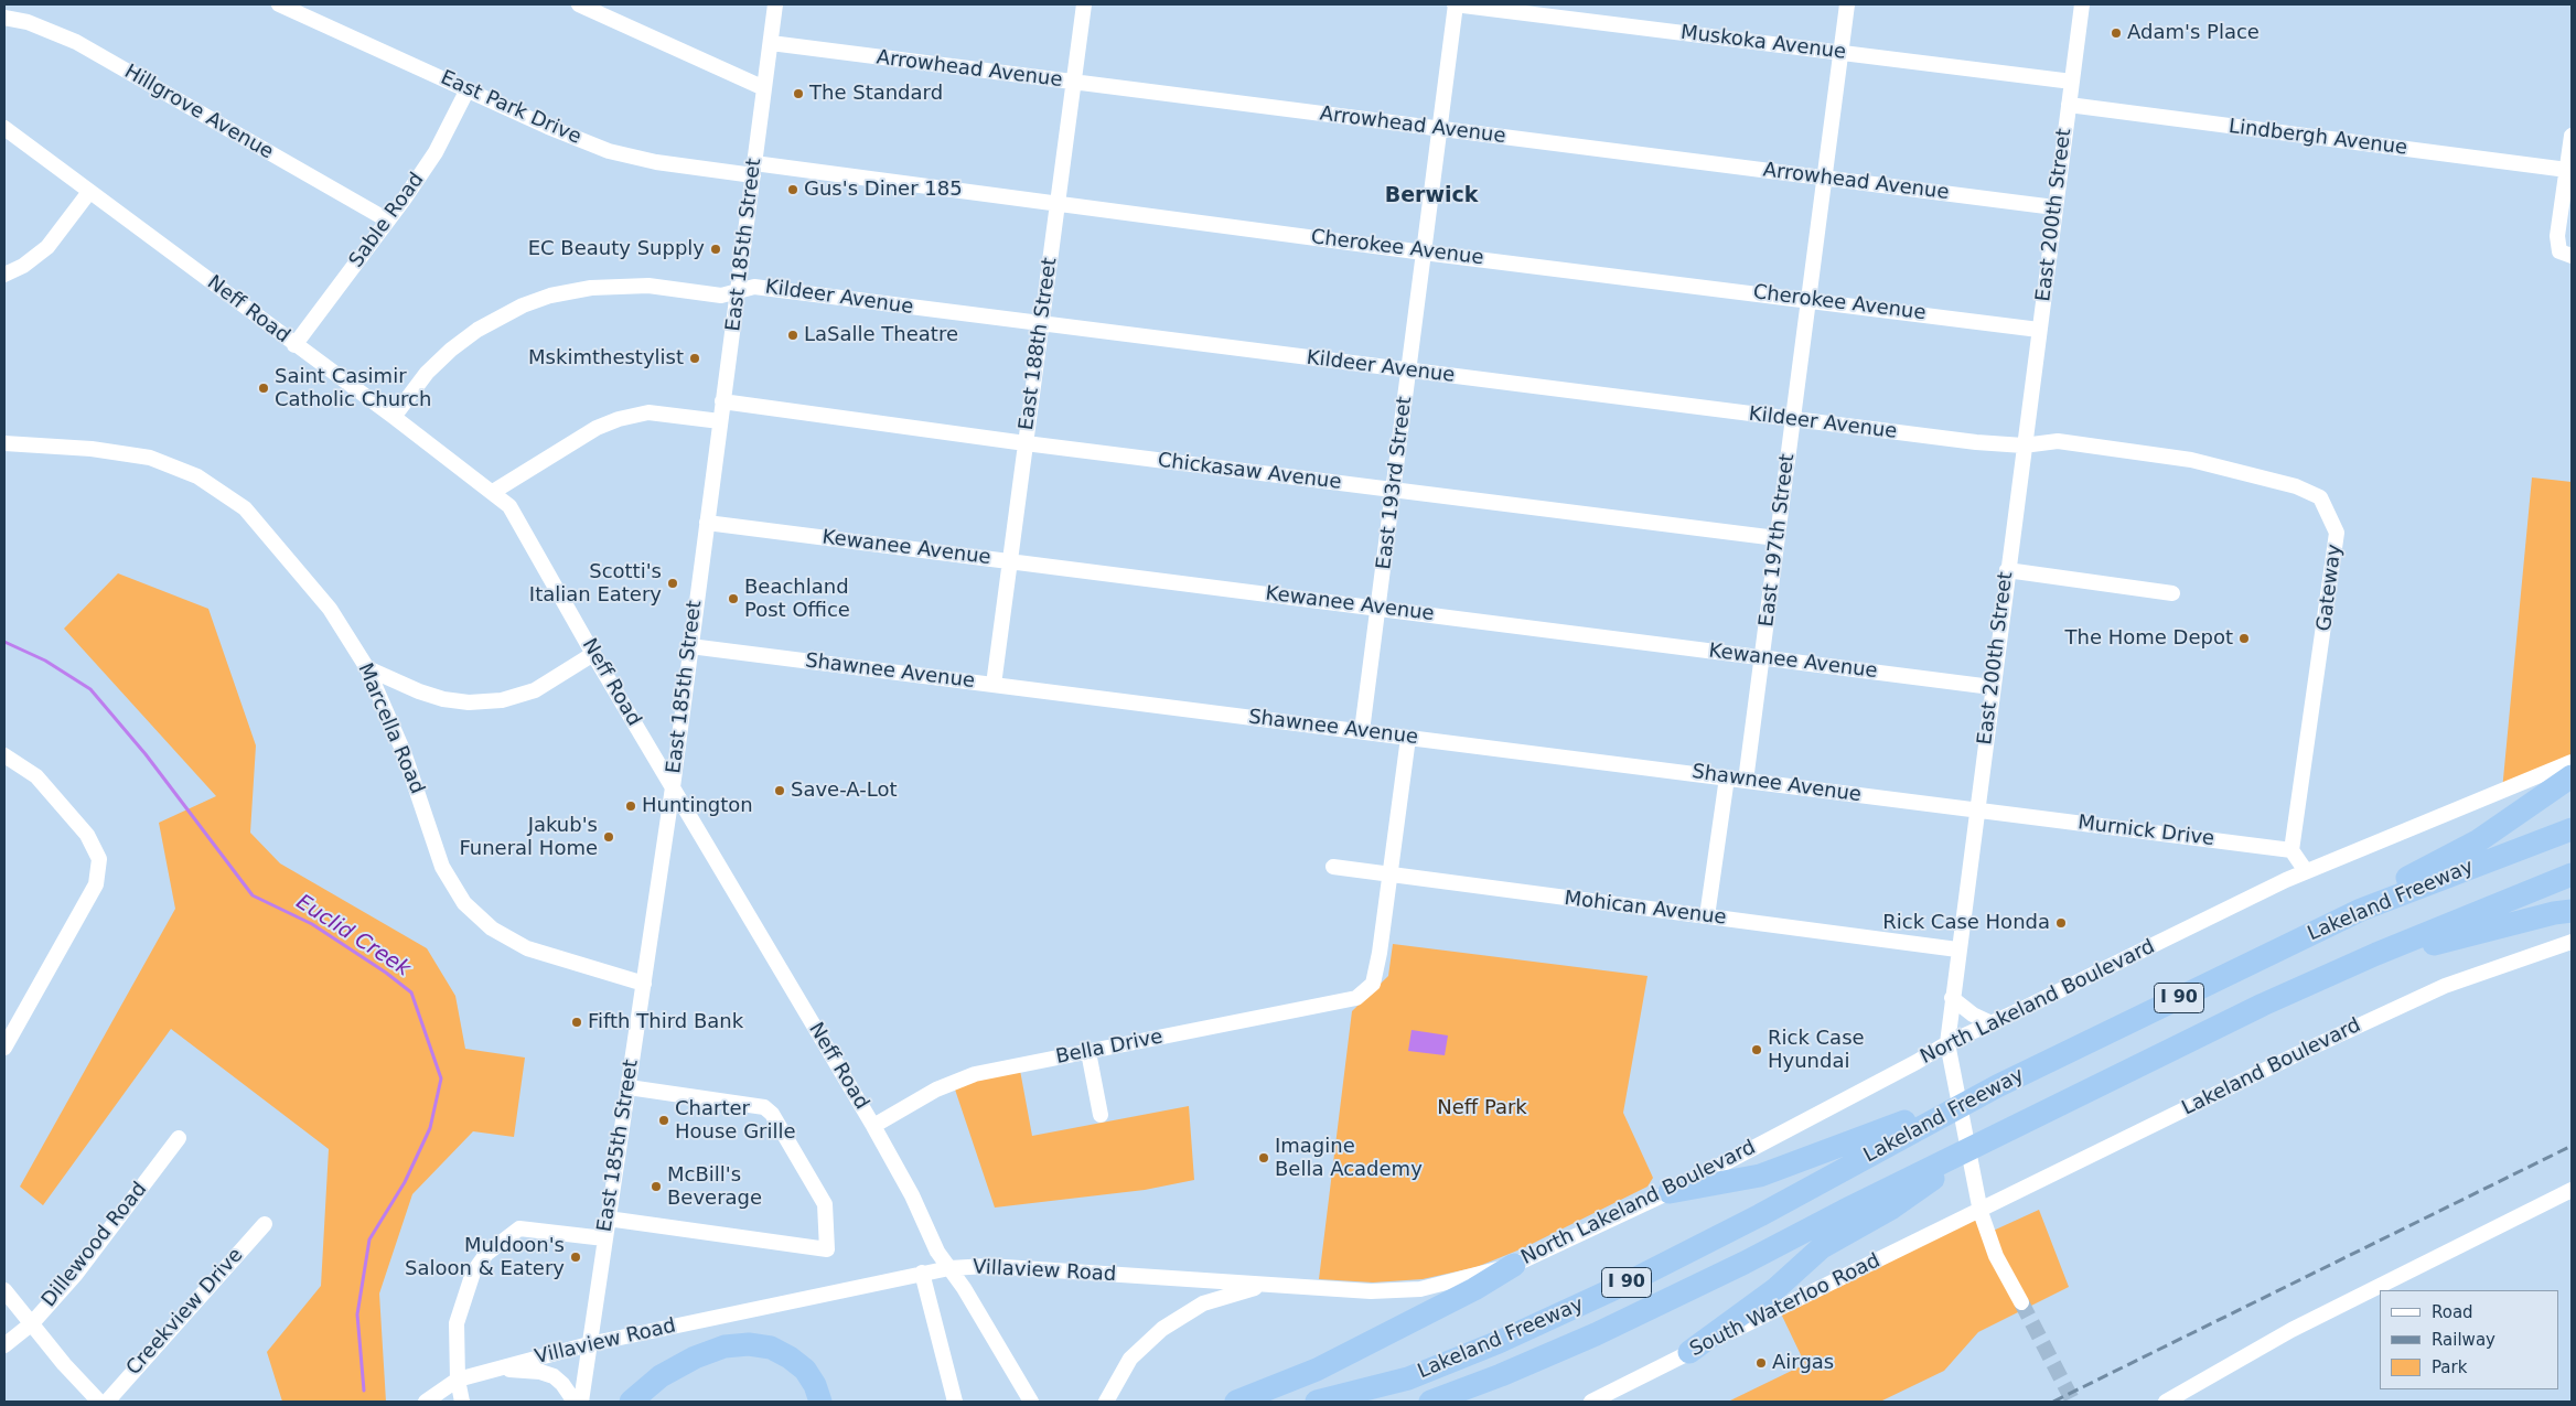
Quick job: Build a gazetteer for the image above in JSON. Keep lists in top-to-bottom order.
{
  "streets": {
    "highway": ["Lakeland Freeway", "I 90"],
    "street": [
      "Muskoka Avenue",
      "Arrowhead Avenue",
      "East Park Drive",
      "Hillgrove Avenue",
      "Lindbergh Avenue",
      "East 200th Street",
      "Sable Road",
      "East 185th Street",
      "Cherokee Avenue",
      "Kildeer Avenue",
      "Neff Road",
      "East 188th Street",
      "Chickasaw Avenue",
      "East 193rd Street",
      "East 197th Street",
      "Kewanee Avenue",
      "Gateway",
      "Shawnee Avenue",
      "Marcella Road",
      "Murnick Drive",
      "Mohican Avenue",
      "North Lakeland Boulevard",
      "Bella Drive",
      "Lakeland Boulevard",
      "Dillewood Road",
      "Villaview Road",
      "South Waterloo Road",
      "Creekview Drive"
    ]
  },
  "crossings": [
    ["Muskoka Avenue", "East 200th Street"],
    ["Muskoka Avenue", "East 193rd Street"],
    ["Muskoka Avenue", "East 197th Street"],
    ["Arrowhead Avenue", "East 200th Street"],
    ["Arrowhead Avenue", "East 185th Street"],
    ["Arrowhead Avenue", "East 188th Street"],
    ["Arrowhead Avenue", "East 193rd Street"],
    ["Arrowhead Avenue", "East 197th Street"],
    ["East Park Drive", "Sable Road"],
    ["East Park Drive", "East 185th Street"],
    ["East Park Drive", "Cherokee Avenue"],
    ["Hillgrove Avenue", "Sable Road"],
    ["Lindbergh Avenue", "East 200th Street"],
    ["East 200th Street", "Cherokee Avenue"],
    ["East 200th Street", "Kildeer Avenue"],
    ["East 200th Street", "Kewanee Avenue"],
    ["East 200th Street", "Gateway"],
    ["East 200th Street", "Shawnee Avenue"],
    ["East 200th Street", "Murnick Drive"],
    ["East 200th Street", "Mohican Avenue"],
    ["East 200th Street", "North Lakeland Boulevard"],
    ["East 200th Street", "Lakeland Boulevard"],
    ["East 200th Street", "South Waterloo Road"],
    ["Sable Road", "Neff Road"],
    ["East 185th Street", "Cherokee Avenue"],
    ["East 185th Street", "Kildeer Avenue"],
    ["East 185th Street", "Neff Road"],
    ["East 185th Street", "Chickasaw Avenue"],
    ["East 185th Street", "Kewanee Avenue"],
    ["East 185th Street", "Shawnee Avenue"],
    ["East 185th Street", "Marcella Road"],
    ["East 185th Street", "Villaview Road"],
    ["Cherokee Avenue", "East 188th Street"],
    ["Cherokee Avenue", "East 193rd Street"],
    ["Cherokee Avenue", "East 197th Street"],
    ["Kildeer Avenue", "Neff Road"],
    ["Kildeer Avenue", "East 188th Street"],
    ["Kildeer Avenue", "East 193rd Street"],
    ["Kildeer Avenue", "East 197th Street"],
    ["Kildeer Avenue", "Gateway"],
    ["Neff Road", "Bella Drive"],
    ["Neff Road", "Villaview Road"],
    ["East 188th Street", "Chickasaw Avenue"],
    ["East 188th Street", "Kewanee Avenue"],
    ["East 188th Street", "Shawnee Avenue"],
    ["Chickasaw Avenue", "East 193rd Street"],
    ["Chickasaw Avenue", "East 197th Street"],
    ["East 193rd Street", "Kewanee Avenue"],
    ["East 193rd Street", "Shawnee Avenue"],
    ["East 197th Street", "Kewanee Avenue"],
    ["East 197th Street", "Shawnee Avenue"],
    ["Gateway", "Murnick Drive"],
    ["Shawnee Avenue", "Murnick Drive"],
    ["Lakeland Freeway", "I 90"],
    ["Mohican Avenue", "Bella Drive"],
    ["North Lakeland Boulevard", "Villaview Road"],
    ["Lakeland Boulevard", "South Waterloo Road"]
  ],
  "districts": ["Berwick"],
  "water": ["Euclid Creek"],
  "parks": ["Neff Park"],
  "places": [
    "Adam's Place",
    "The Standard",
    "Gus's Diner 185",
    "EC Beauty Supply",
    "LaSalle Theatre",
    "Mskimthestylist",
    "Saint Casimir Catholic Church",
    "Scotti's Italian Eatery",
    "Beachland Post Office",
    "The Home Depot",
    "Save-A-Lot",
    "Huntington",
    "Jakub's Funeral Home",
    "Rick Case Honda",
    "Fifth Third Bank",
    "Rick Case Hyundai",
    "Charter House Grille",
    "Imagine Bella Academy",
    "McBill's Beverage",
    "Muldoon's Saloon & Eatery",
    "Airgas"
  ],
  "legend": ["Road", "Railway", "Park"]
}
